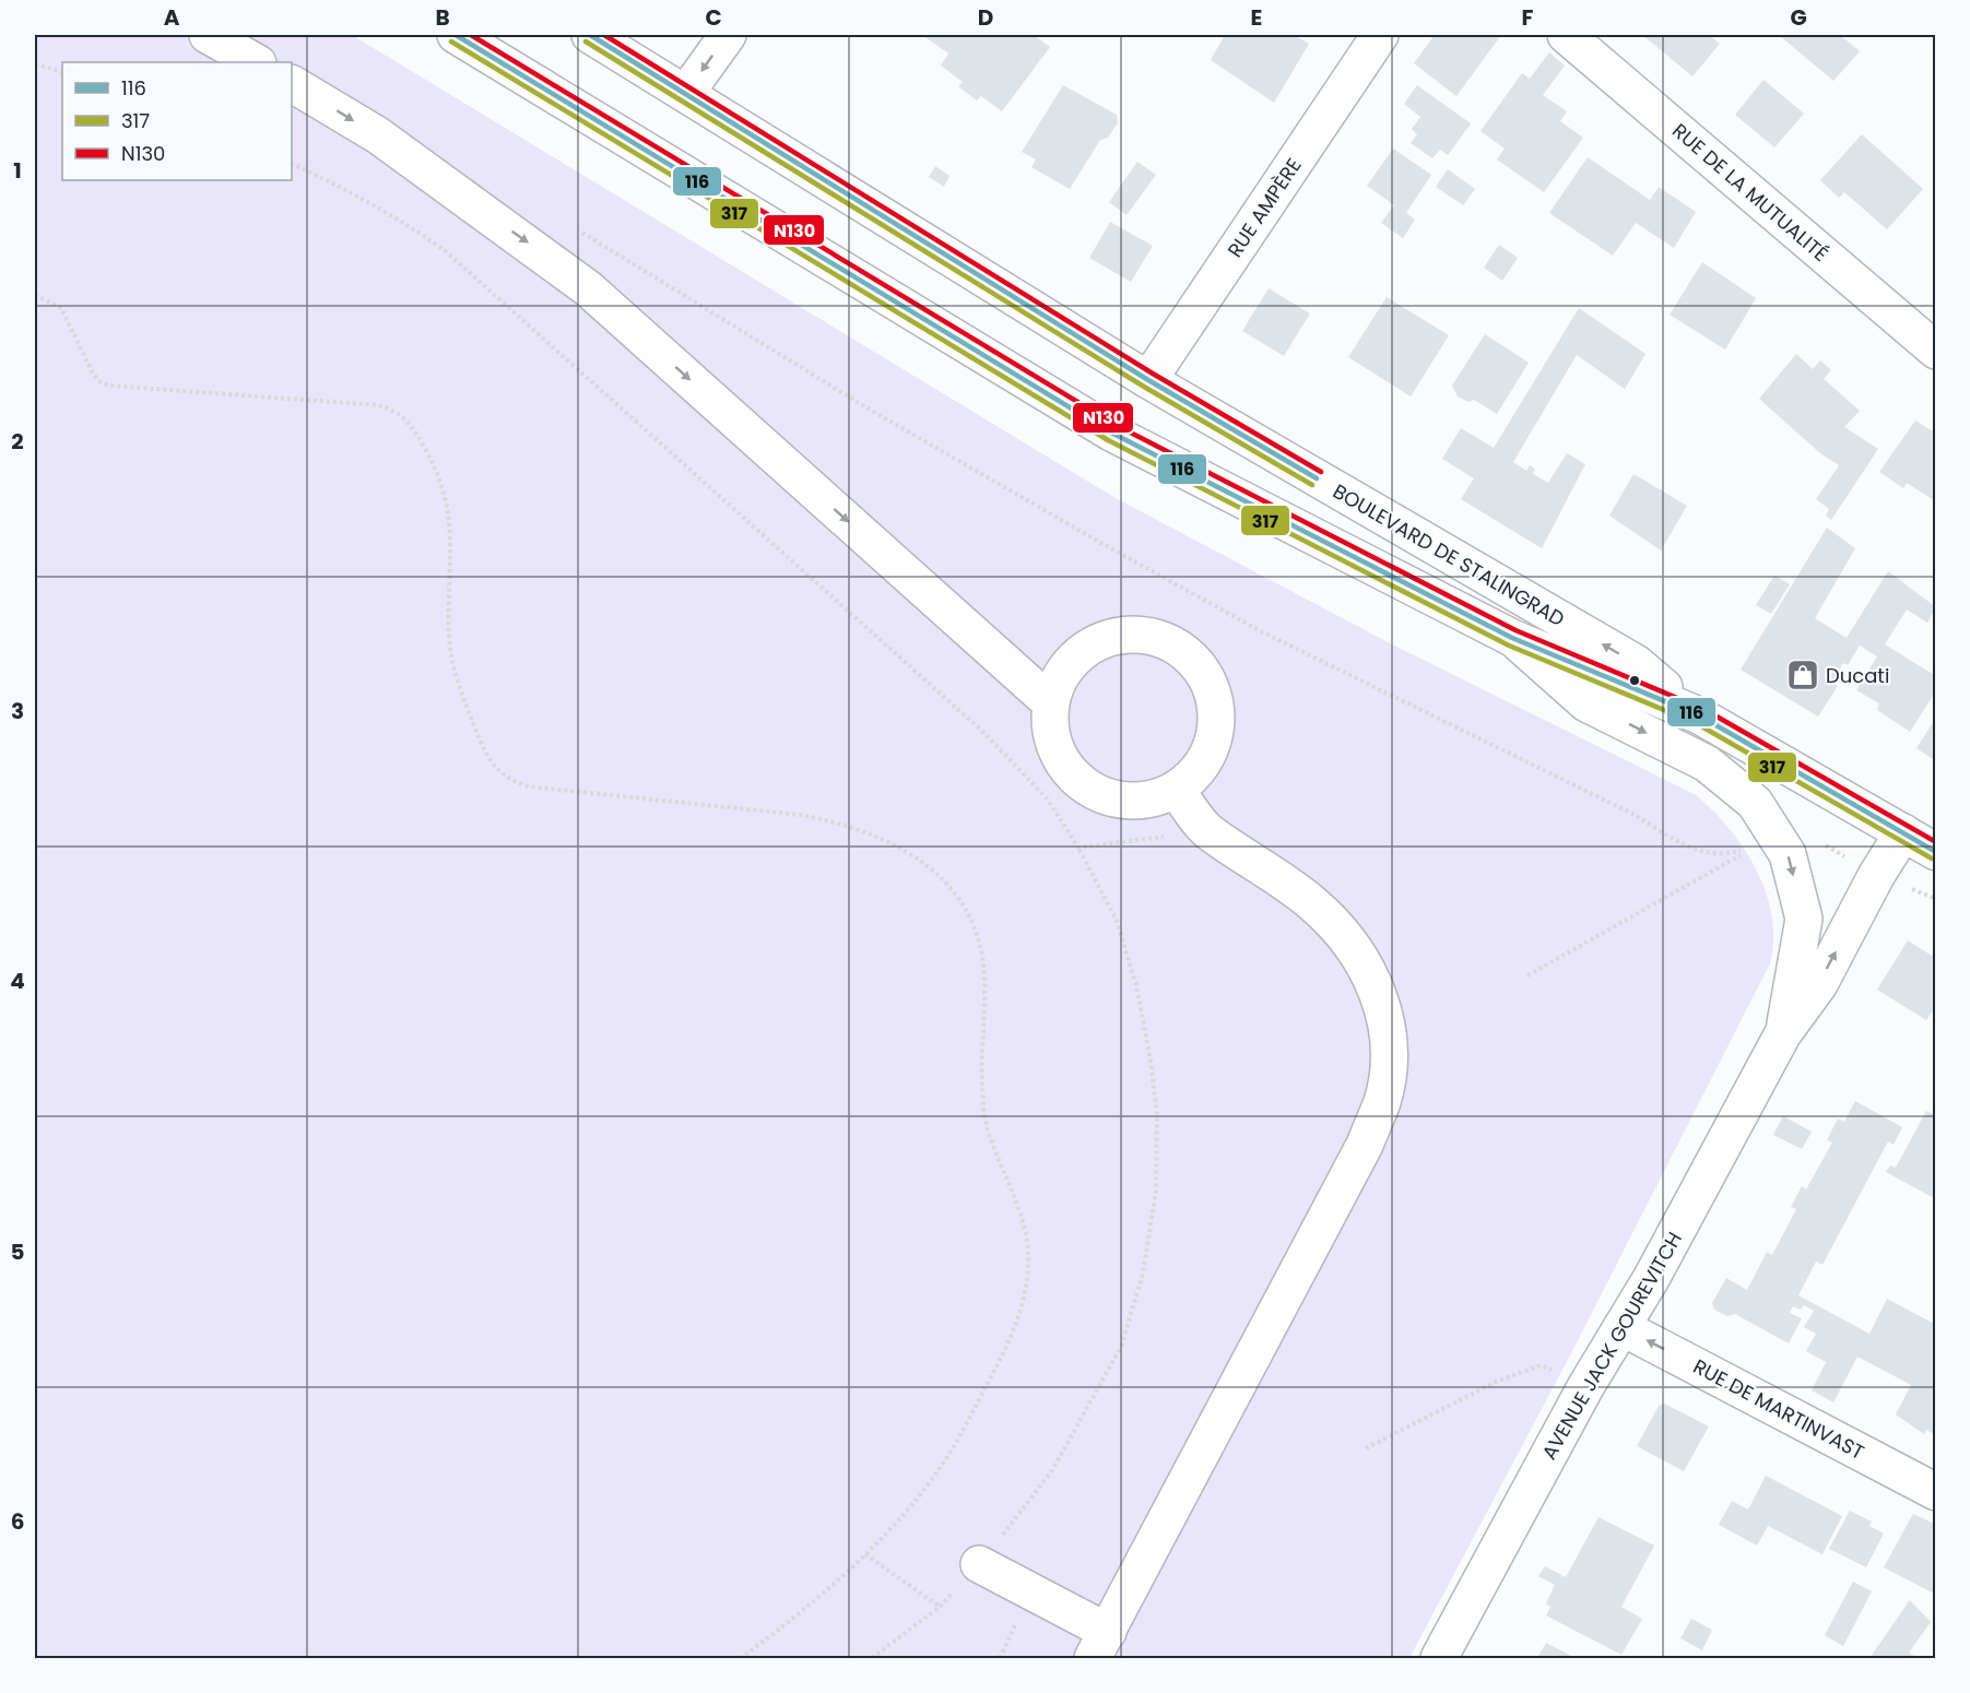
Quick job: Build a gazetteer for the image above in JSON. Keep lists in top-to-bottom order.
{
  "streets": {
    "main road": [
      "RUE DE LA MUTUALITÉ",
      "RUE AMPÈRE",
      "BOULEVARD DE STALINGRAD",
      "AVENUE JACK GOUREVITCH",
      "RUE DE MARTINVAST"
    ]
  },
  "crossings": [
    ["RUE AMPÈRE", "BOULEVARD DE STALINGRAD"],
    ["BOULEVARD DE STALINGRAD", "AVENUE JACK GOUREVITCH"],
    ["AVENUE JACK GOUREVITCH", "RUE DE MARTINVAST"]
  ],
  "one_way": ["RUE DE MARTINVAST"],
  "places": {
    "shop": ["Ducati"]
  },
  "lines": ["transit line 116", "transit line N130", "transit line 317"],
  "legend": ["116", "317", "N130"],
  "grid": {
    "columns": [
      "A",
      "B",
      "C",
      "D",
      "E",
      "F",
      "G"
    ],
    "rows": [
      "1",
      "2",
      "3",
      "4",
      "5",
      "6"
    ]
  }
}
